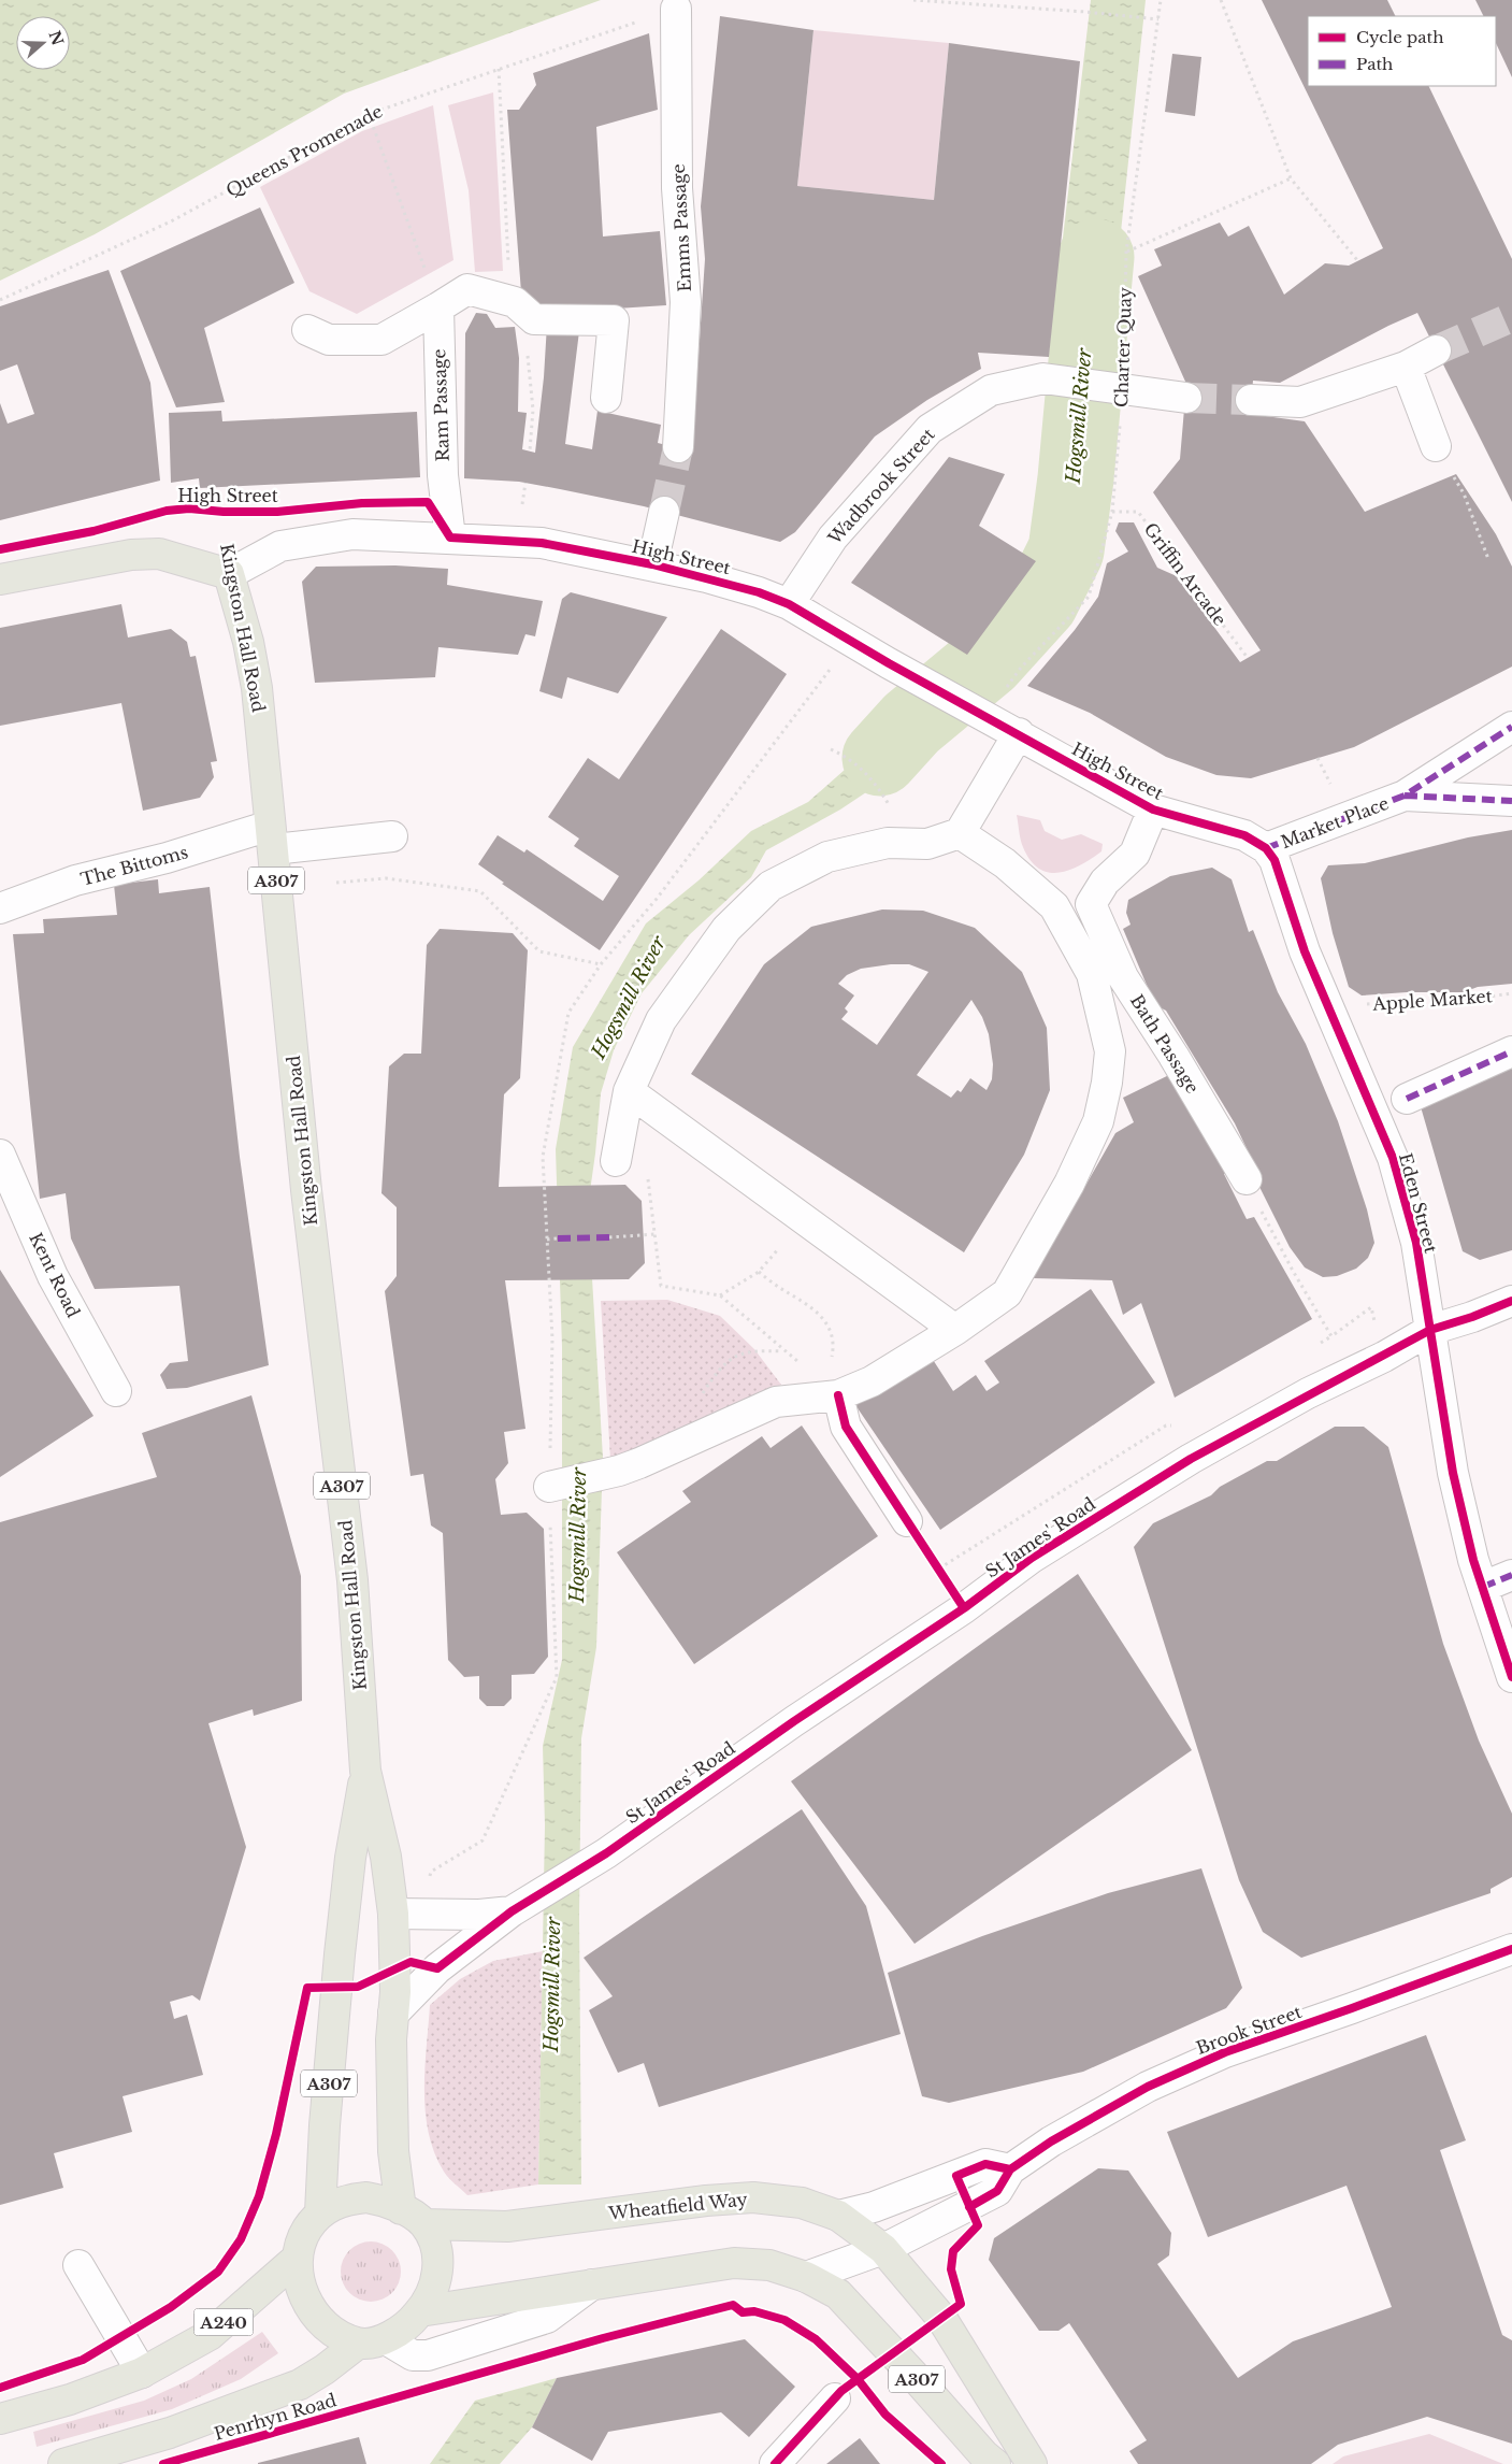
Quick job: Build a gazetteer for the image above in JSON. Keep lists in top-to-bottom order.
{
  "streets": {
    "main road": [
      "Kingston Hall Road",
      "A307",
      "Wheatfield Way",
      "A240",
      "Penrhyn Road"
    ],
    "street": [
      "Emms Passage",
      "Ram Passage",
      "Wadbrook Street",
      "High Street",
      "Market Place",
      "The Bittoms",
      "Bath Passage",
      "Eden Street",
      "Kent Road",
      "St James' Road",
      "Brook Street"
    ],
    "path": [
      "Queens Promenade",
      "Charter Quay",
      "Griffin Arcade",
      "Apple Market"
    ]
  },
  "crossings": [
    ["Queens Promenade", "Emms Passage"],
    ["Charter Quay", "Wadbrook Street"],
    ["Charter Quay", "Griffin Arcade"],
    ["Ram Passage", "High Street"],
    ["Wadbrook Street", "High Street"],
    ["High Street", "Kingston Hall Road"],
    ["High Street", "Market Place"],
    ["High Street", "Bath Passage"],
    ["High Street", "Eden Street"],
    ["Kingston Hall Road", "The Bittoms"],
    ["Kingston Hall Road", "A307"],
    ["Kingston Hall Road", "St James' Road"],
    ["Kingston Hall Road", "Wheatfield Way"],
    ["Kingston Hall Road", "A240"],
    ["Kingston Hall Road", "Penrhyn Road"],
    ["Market Place", "Eden Street"],
    ["A307", "Brook Street"],
    ["A307", "Wheatfield Way"],
    ["A307", "A240"],
    ["A307", "Penrhyn Road"],
    ["Eden Street", "St James' Road"],
    ["Brook Street", "Wheatfield Way"],
    ["Wheatfield Way", "A240"],
    ["Wheatfield Way", "Penrhyn Road"],
    ["A240", "Penrhyn Road"]
  ],
  "water": ["Hogsmill River"],
  "legend": ["Cycle path", "Path"],
  "north": "right"
}
